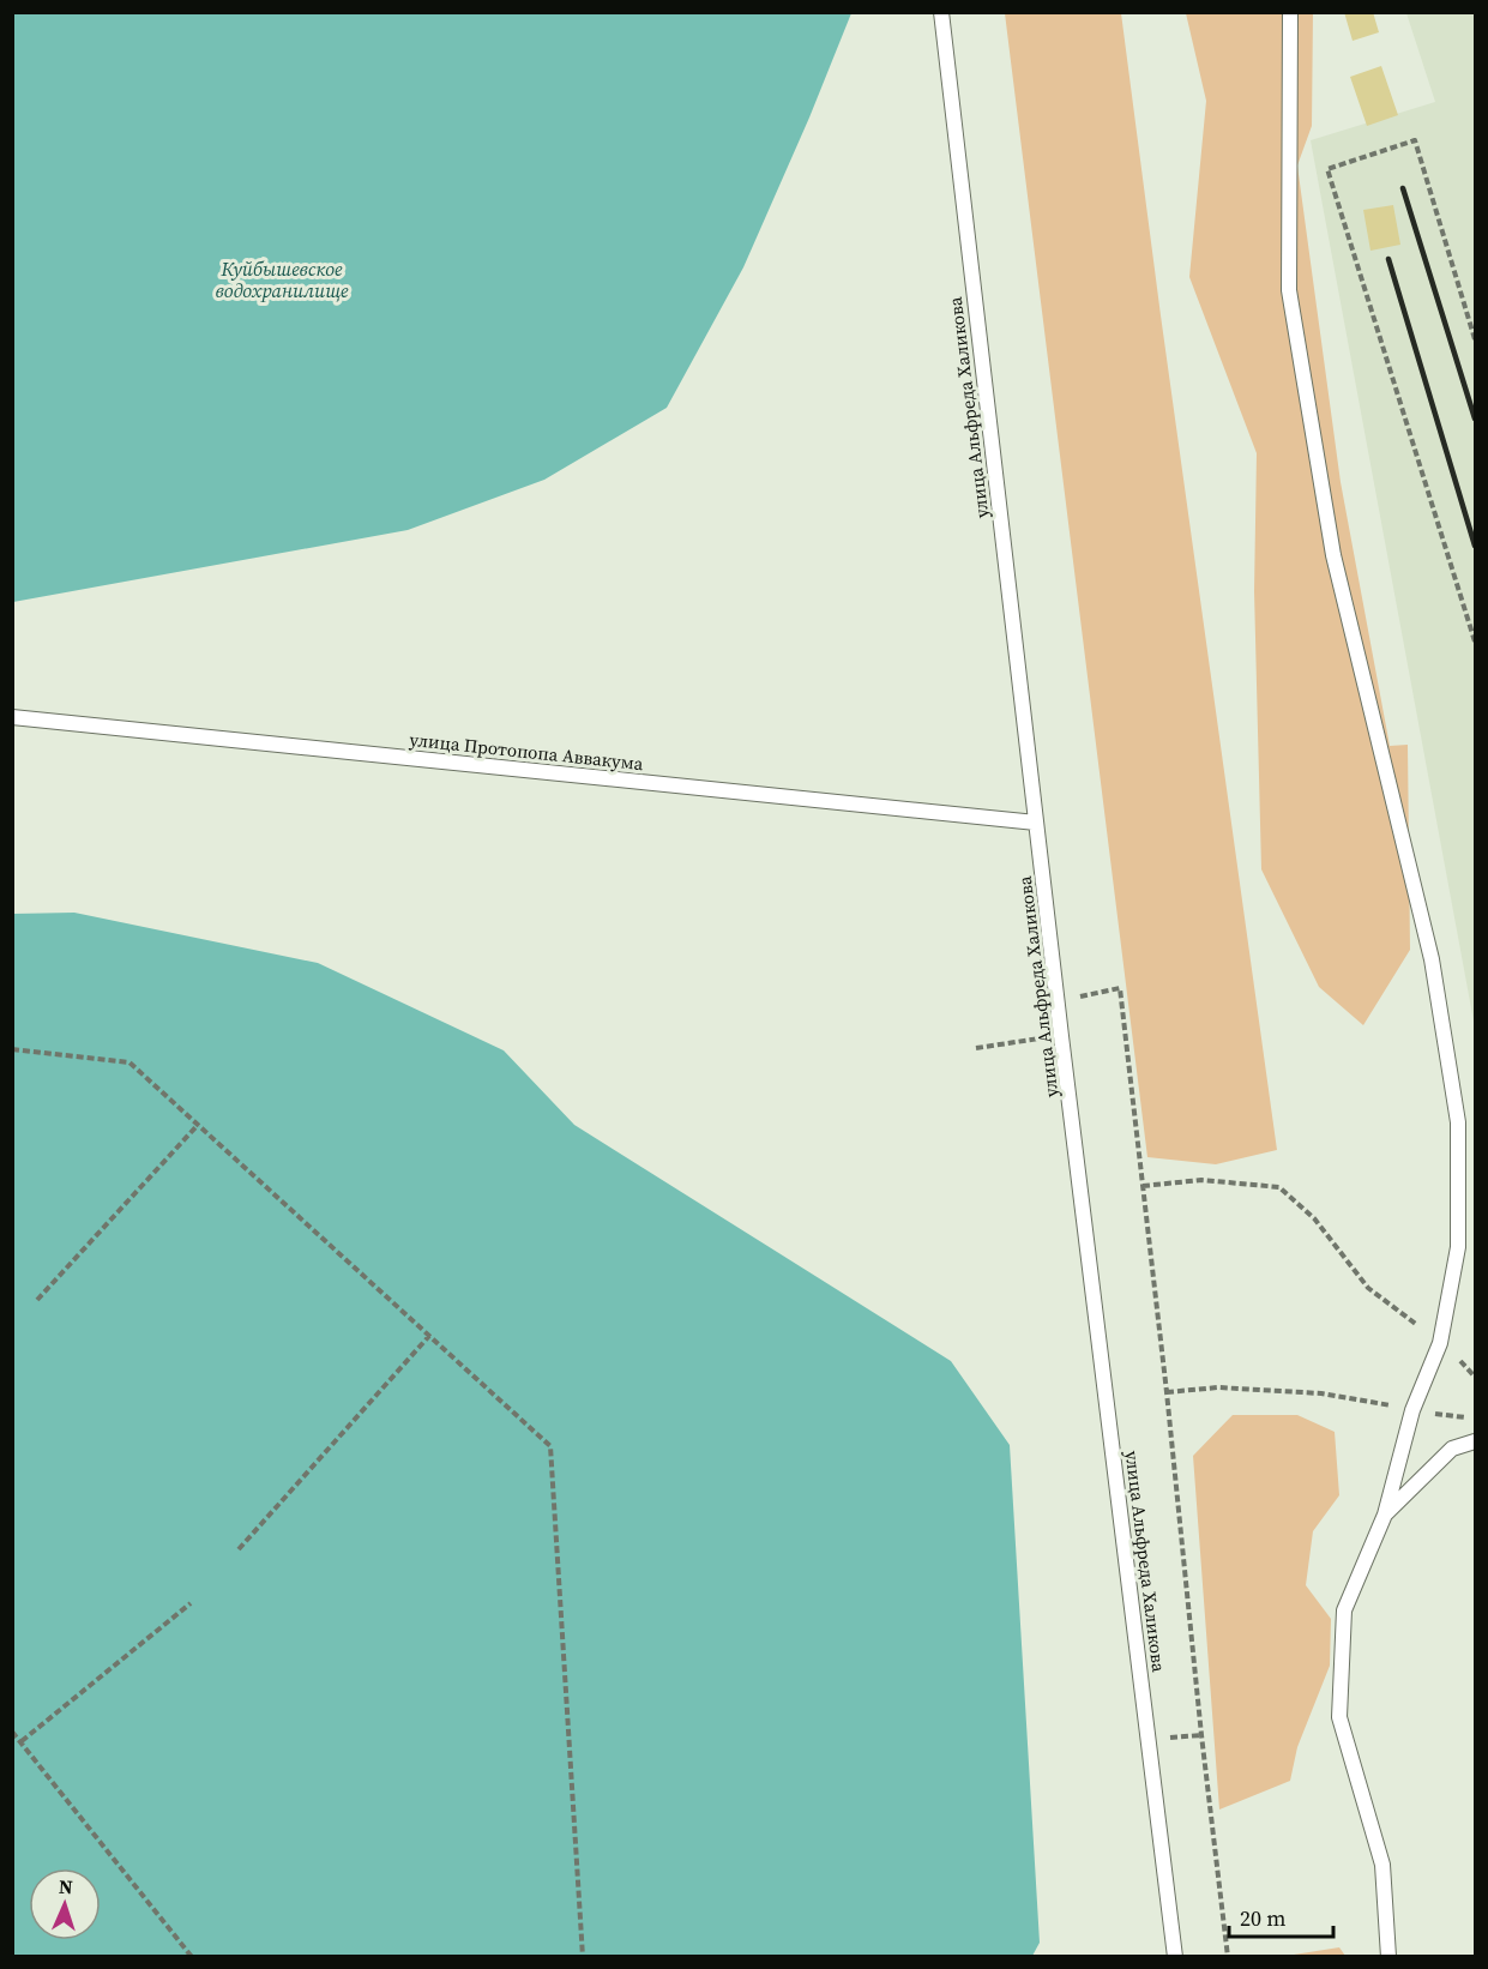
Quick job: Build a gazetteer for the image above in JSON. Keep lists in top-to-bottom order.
{
  "streets": {
    "lane": ["улица Альфреда Халикова", "улица Протопопа Аввакума"]
  },
  "crossings": [
    ["улица Альфреда Халикова", "улица Протопопа Аввакума"]
  ],
  "water": ["Куйбышевское водохранилище"],
  "scale_bar": "20 m",
  "north": "top"
}
